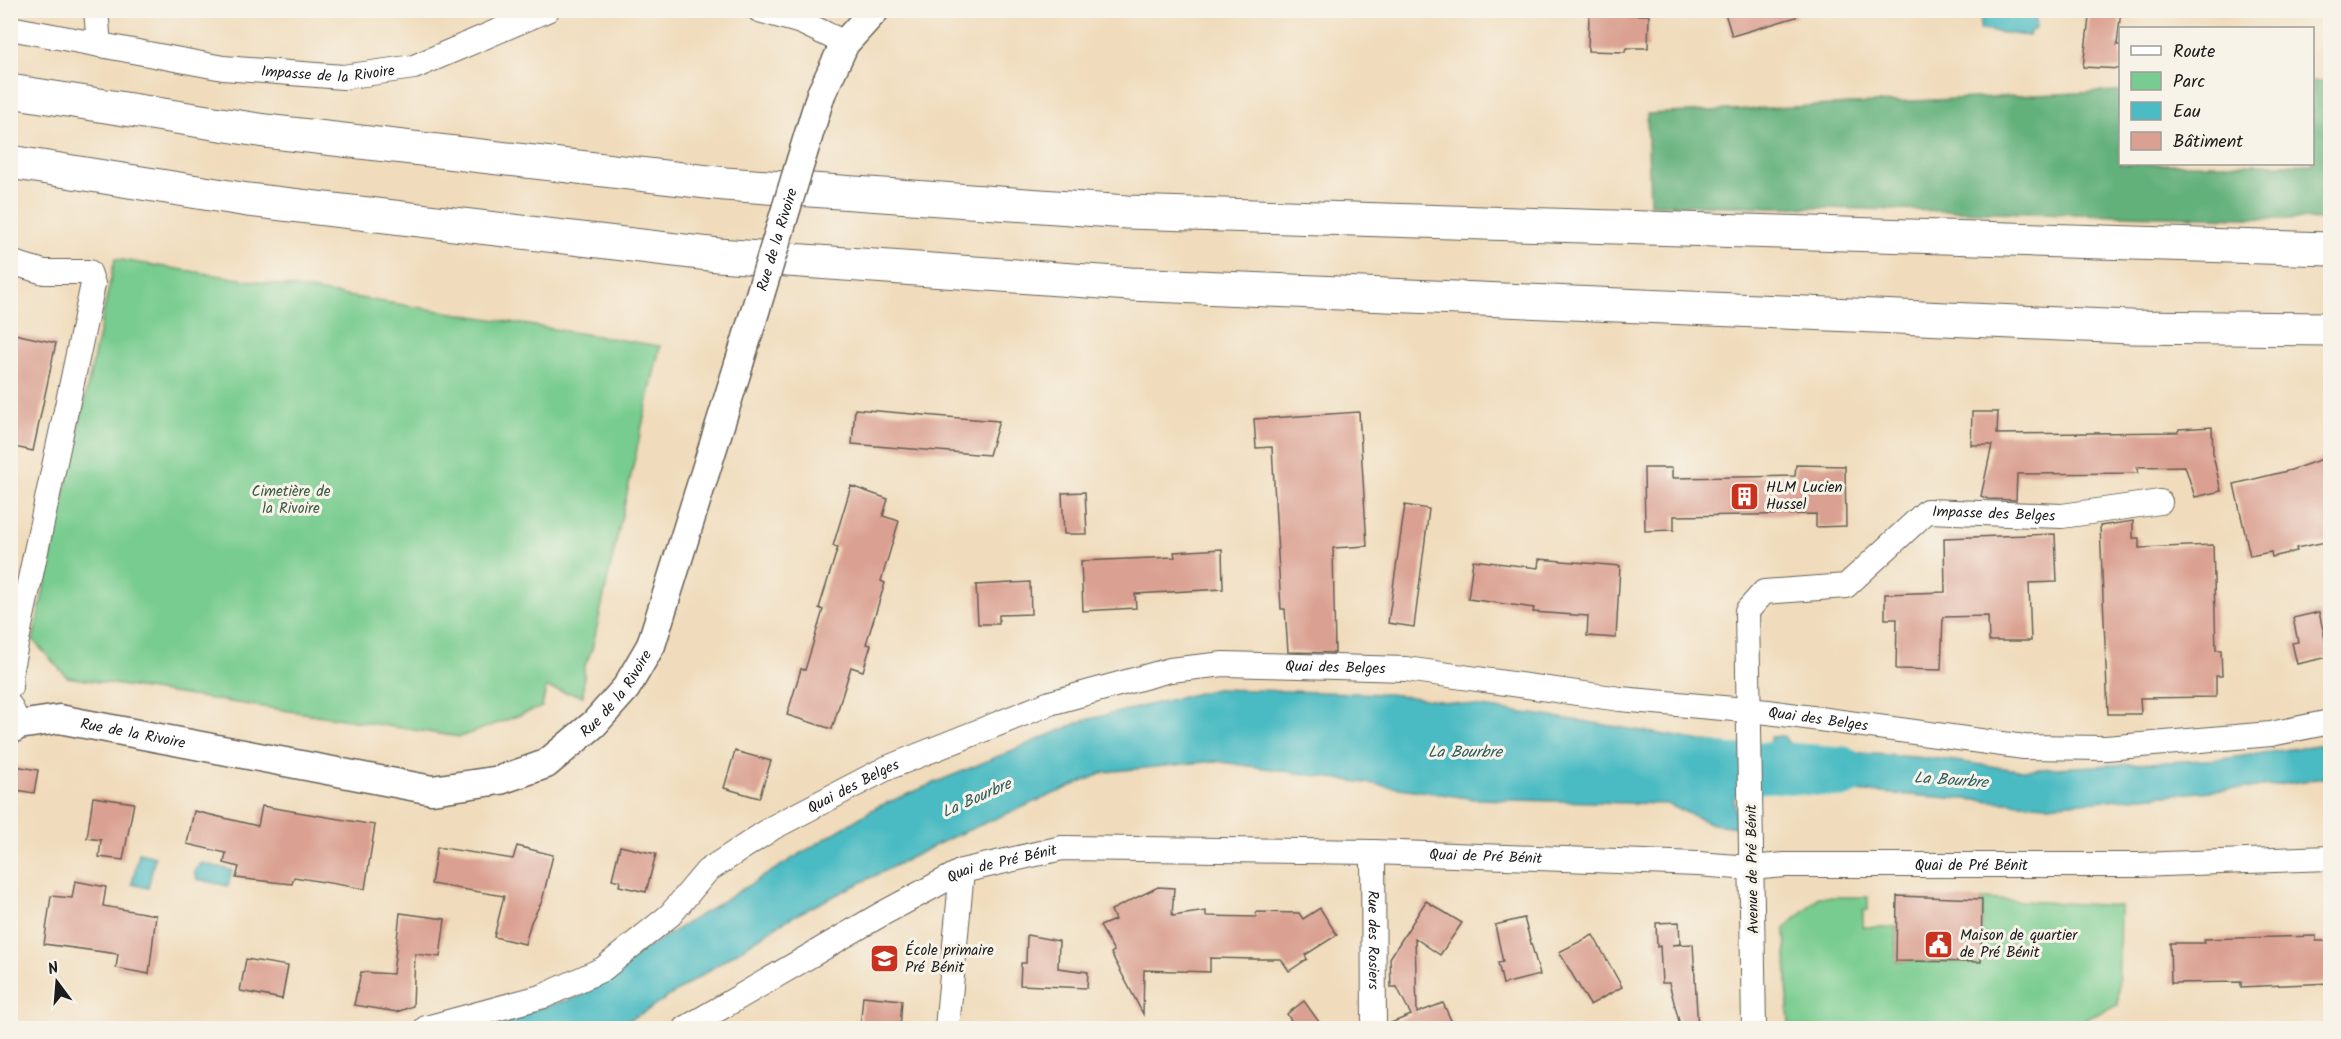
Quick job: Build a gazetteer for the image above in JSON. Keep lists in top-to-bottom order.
{
  "streets": {
    "street": [
      "Impasse de la Rivoire",
      "Rue de la Rivoire",
      "Impasse des Belges",
      "Quai des Belges",
      "Quai de Pré Bénit",
      "Avenue de Pré Bénit",
      "Rue des Rosiers"
    ]
  },
  "crossings": [
    ["Impasse des Belges", "Quai des Belges"],
    ["Impasse des Belges", "Avenue de Pré Bénit"],
    ["Quai des Belges", "Avenue de Pré Bénit"],
    ["Quai de Pré Bénit", "Avenue de Pré Bénit"],
    ["Quai de Pré Bénit", "Rue des Rosiers"]
  ],
  "water": ["La Bourbre"],
  "parks": ["Cimetière de la Rivoire"],
  "places": {
    "building": ["HLM Lucien Hussel"],
    "public building": ["Maison de quartier de Pré Bénit"],
    "school or university": ["École primaire Pré Bénit"]
  },
  "legend": [
    "Route",
    "Parc",
    "Eau",
    "Bâtiment"
  ],
  "north": "top"
}
